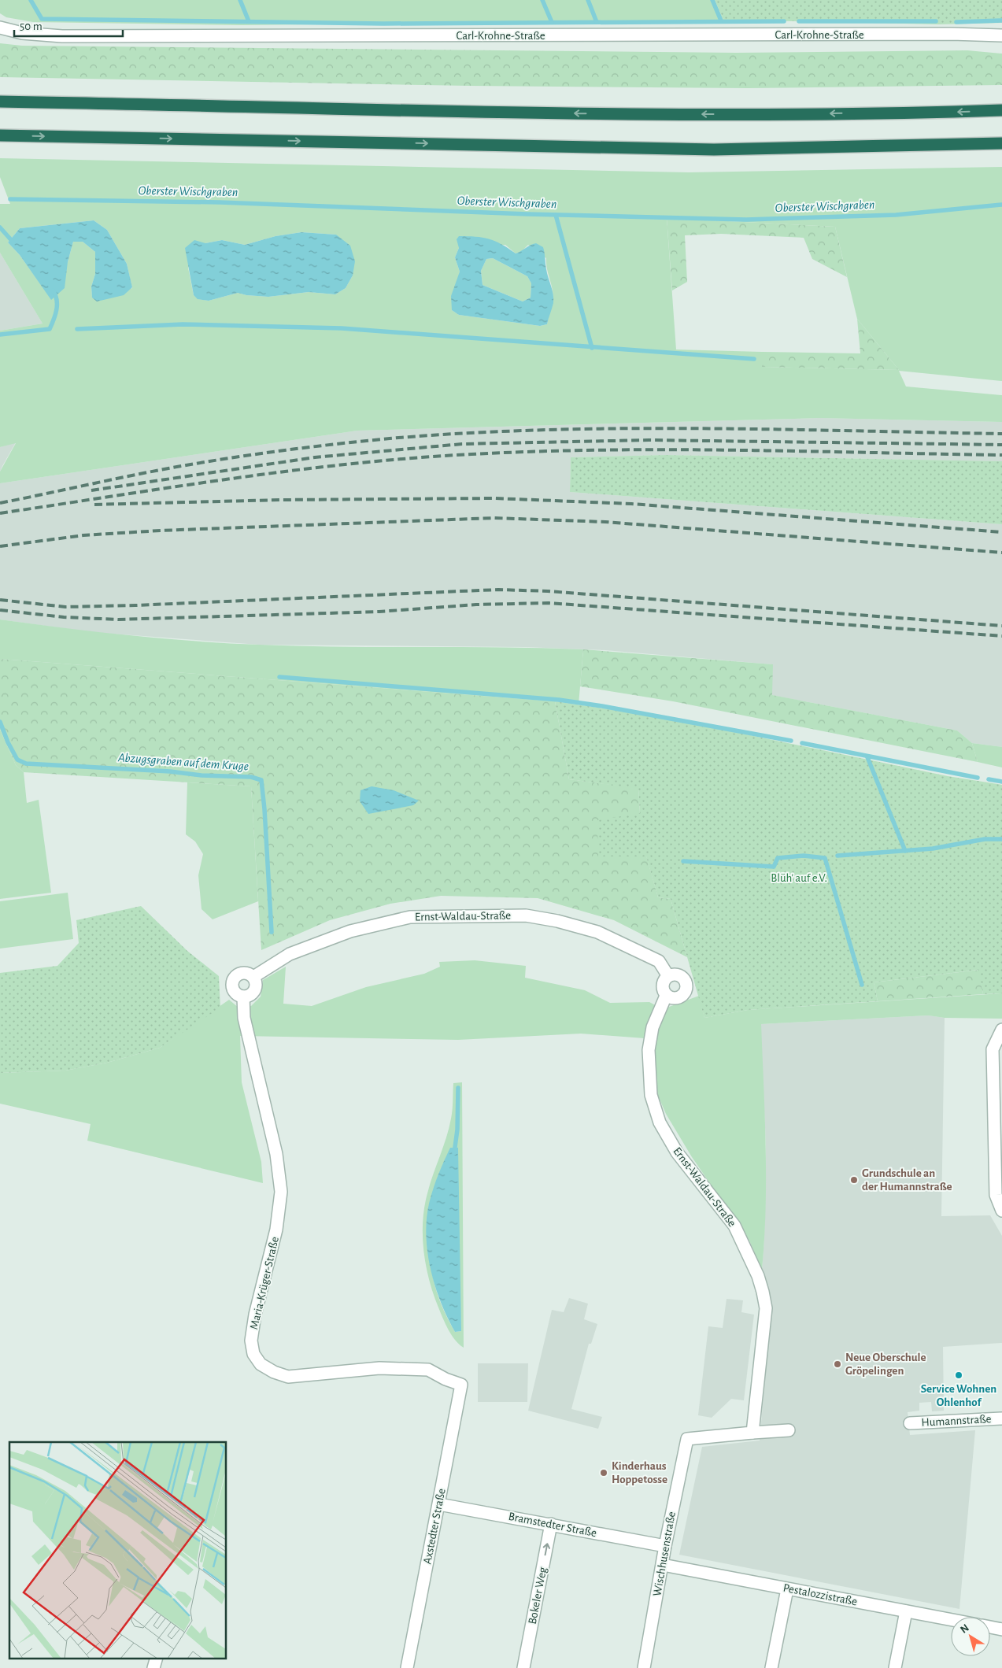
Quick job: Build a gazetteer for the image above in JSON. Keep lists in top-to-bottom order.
{
  "streets": {
    "street": [
      "Carl-Krohne-Straße",
      "Ernst-Waldau-Straße",
      "Maria-Krüger-Straße",
      "Humannstraße",
      "Bramstedter Straße",
      "Axstedter Straße",
      "Wischhusenstraße",
      "Pestalozzistraße",
      "Bokeler Weg"
    ]
  },
  "crossings": [
    ["Ernst-Waldau-Straße", "Maria-Krüger-Straße"],
    ["Ernst-Waldau-Straße", "Wischhusenstraße"],
    ["Maria-Krüger-Straße", "Axstedter Straße"],
    ["Bramstedter Straße", "Axstedter Straße"],
    ["Bramstedter Straße", "Wischhusenstraße"],
    ["Bramstedter Straße", "Bokeler Weg"],
    ["Wischhusenstraße", "Pestalozzistraße"]
  ],
  "one_way": ["Bokeler Weg"],
  "water": ["Oberster Wischgraben", "Abzugsgraben auf dem Kruge"],
  "parks": ["Blüh' auf e.V."],
  "places": [
    "Grundschule an der Humannstraße",
    "Neue Oberschule Gröpelingen",
    "Service Wohnen Ohlenhof",
    "Kinderhaus Hoppetosse"
  ],
  "scale_bar": "50 m",
  "north": "top left"
}
